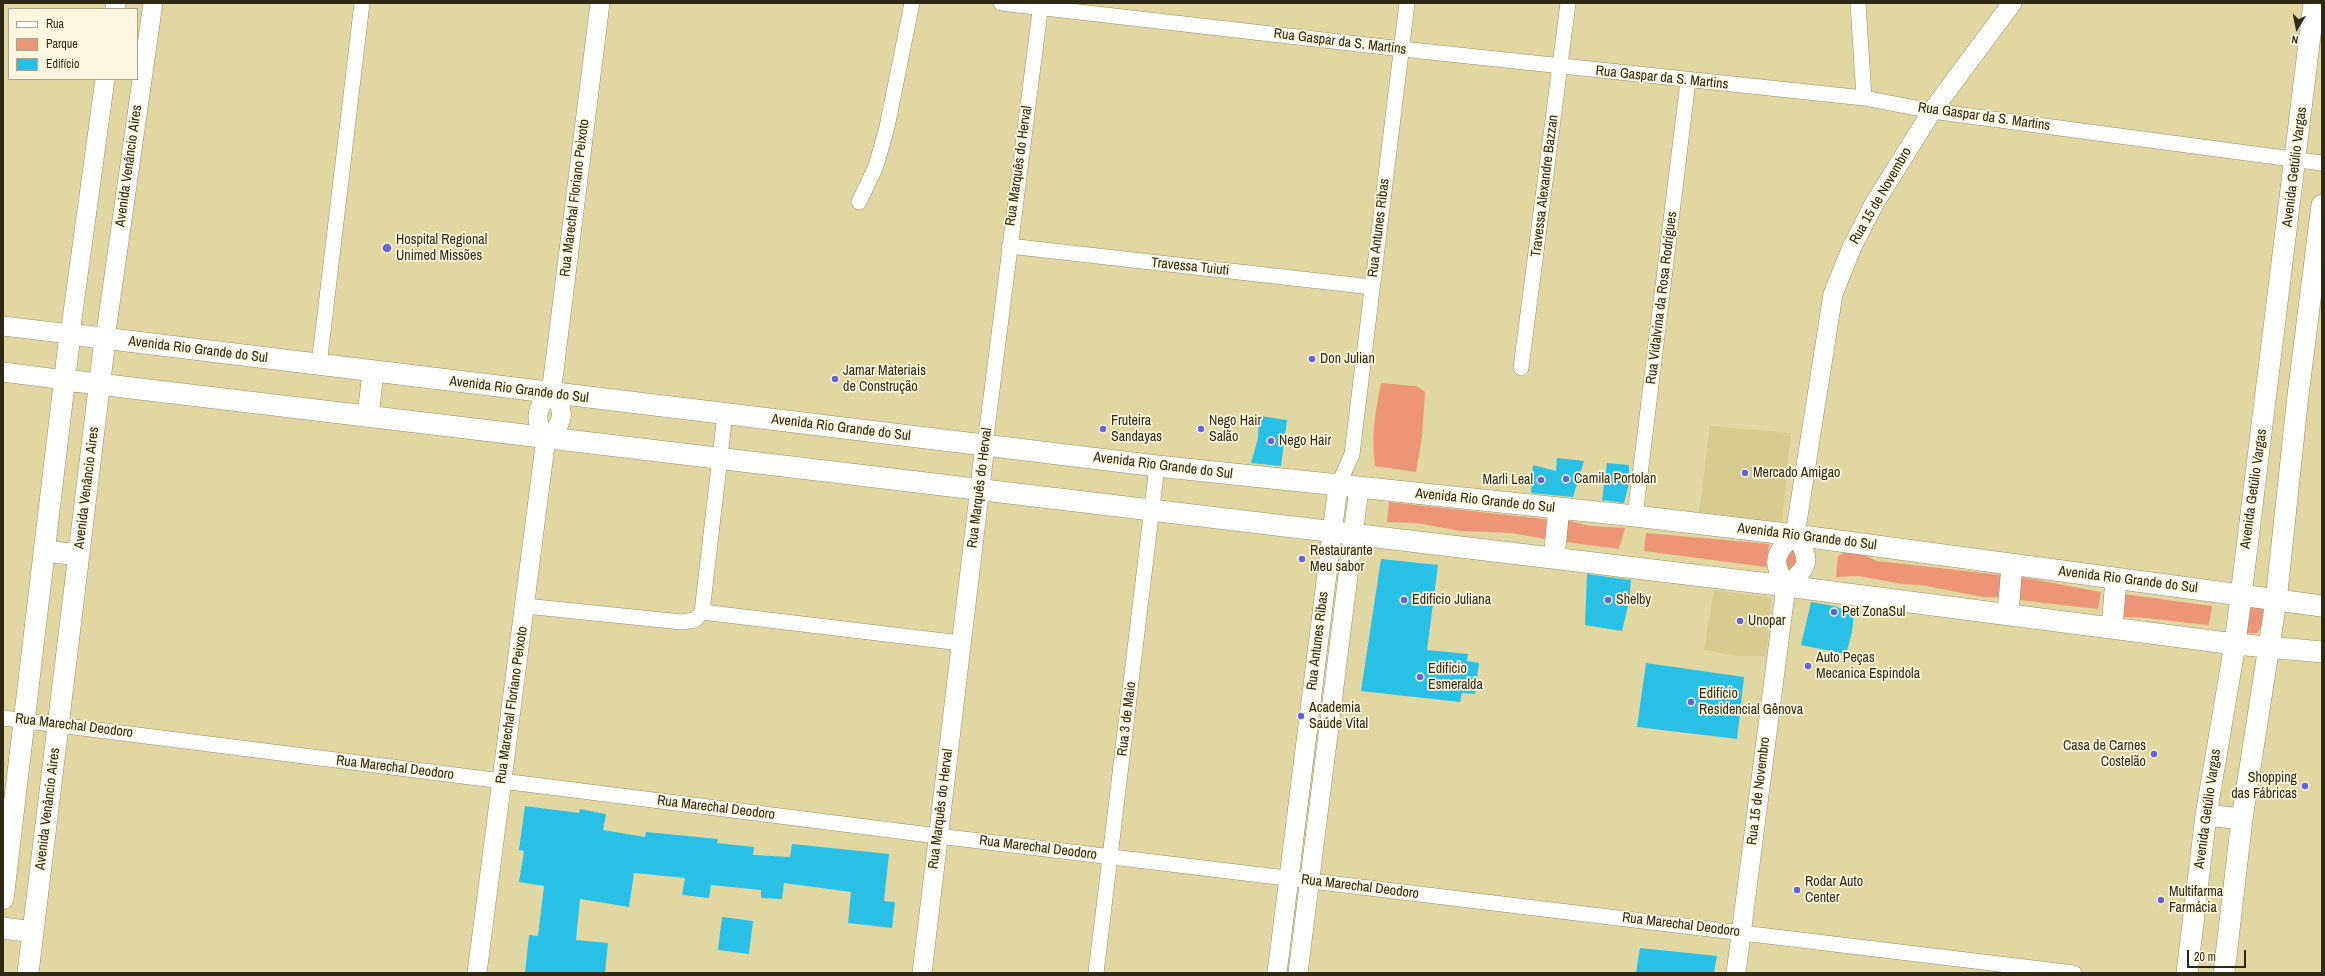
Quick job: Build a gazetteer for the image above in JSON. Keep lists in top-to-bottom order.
{
  "streets": {
    "main road": ["Avenida Venâncio Aires", "Avenida Getúlio Vargas", "Avenida Rio Grande do Sul"],
    "street": [
      "Rua Gaspar da S. Martins",
      "Rua Marquês do Herval",
      "Travessa Alexandre Bazzan",
      "Rua 15 de Novembro",
      "Rua Marechal Floriano Peixoto",
      "Rua Antunes Ribas",
      "Travessa Tuiuti",
      "Rua Vidalvina da Rosa Rodrigues",
      "Rua 3 de Maio",
      "Rua Marechal Deodoro"
    ]
  },
  "crossings": [
    ["Rua Gaspar da S. Martins", "Rua Marquês do Herval"],
    ["Rua Gaspar da S. Martins", "Avenida Getúlio Vargas"],
    ["Rua Gaspar da S. Martins", "Travessa Alexandre Bazzan"],
    ["Rua Gaspar da S. Martins", "Rua 15 de Novembro"],
    ["Rua Gaspar da S. Martins", "Rua Antunes Ribas"],
    ["Rua Gaspar da S. Martins", "Rua Vidalvina da Rosa Rodrigues"],
    ["Avenida Venâncio Aires", "Avenida Rio Grande do Sul"],
    ["Avenida Venâncio Aires", "Rua Marechal Deodoro"],
    ["Rua Marquês do Herval", "Travessa Tuiuti"],
    ["Rua Marquês do Herval", "Avenida Rio Grande do Sul"],
    ["Rua Marquês do Herval", "Rua Marechal Deodoro"],
    ["Avenida Getúlio Vargas", "Avenida Rio Grande do Sul"],
    ["Rua 15 de Novembro", "Avenida Rio Grande do Sul"],
    ["Rua 15 de Novembro", "Rua Marechal Deodoro"],
    ["Rua Marechal Floriano Peixoto", "Avenida Rio Grande do Sul"],
    ["Rua Marechal Floriano Peixoto", "Rua Marechal Deodoro"],
    ["Rua Antunes Ribas", "Travessa Tuiuti"],
    ["Rua Antunes Ribas", "Avenida Rio Grande do Sul"],
    ["Rua Antunes Ribas", "Rua Marechal Deodoro"],
    ["Rua Vidalvina da Rosa Rodrigues", "Avenida Rio Grande do Sul"],
    ["Avenida Rio Grande do Sul", "Rua 3 de Maio"],
    ["Rua 3 de Maio", "Rua Marechal Deodoro"]
  ],
  "places": [
    "Hospital Regional Unimed Missões",
    "Don Julian",
    "Jamar Materiais de Construção",
    "Fruteira Sandayas",
    "Nego Hair Salão",
    "Nego Hair",
    "Mercado Amigao",
    "Camila Portolan",
    "Marli Leal",
    "Restaurante Meu sabor",
    "Edifício Juliana",
    "Shelby",
    "Pet ZonaSul",
    "Unopar",
    "Auto Peças Mecanica Espindola",
    "Edifício Esmeralda",
    "Edifício Residencial Gênova",
    "Academia Saúde Vital",
    "Casa de Carnes Costelão",
    "Shopping das Fábricas",
    "Rodar Auto Center",
    "Multifarma Farmácia"
  ],
  "legend": ["Rua", "Parque", "Edifício"],
  "scale_bar": "20 m",
  "north": "bottom"
}
